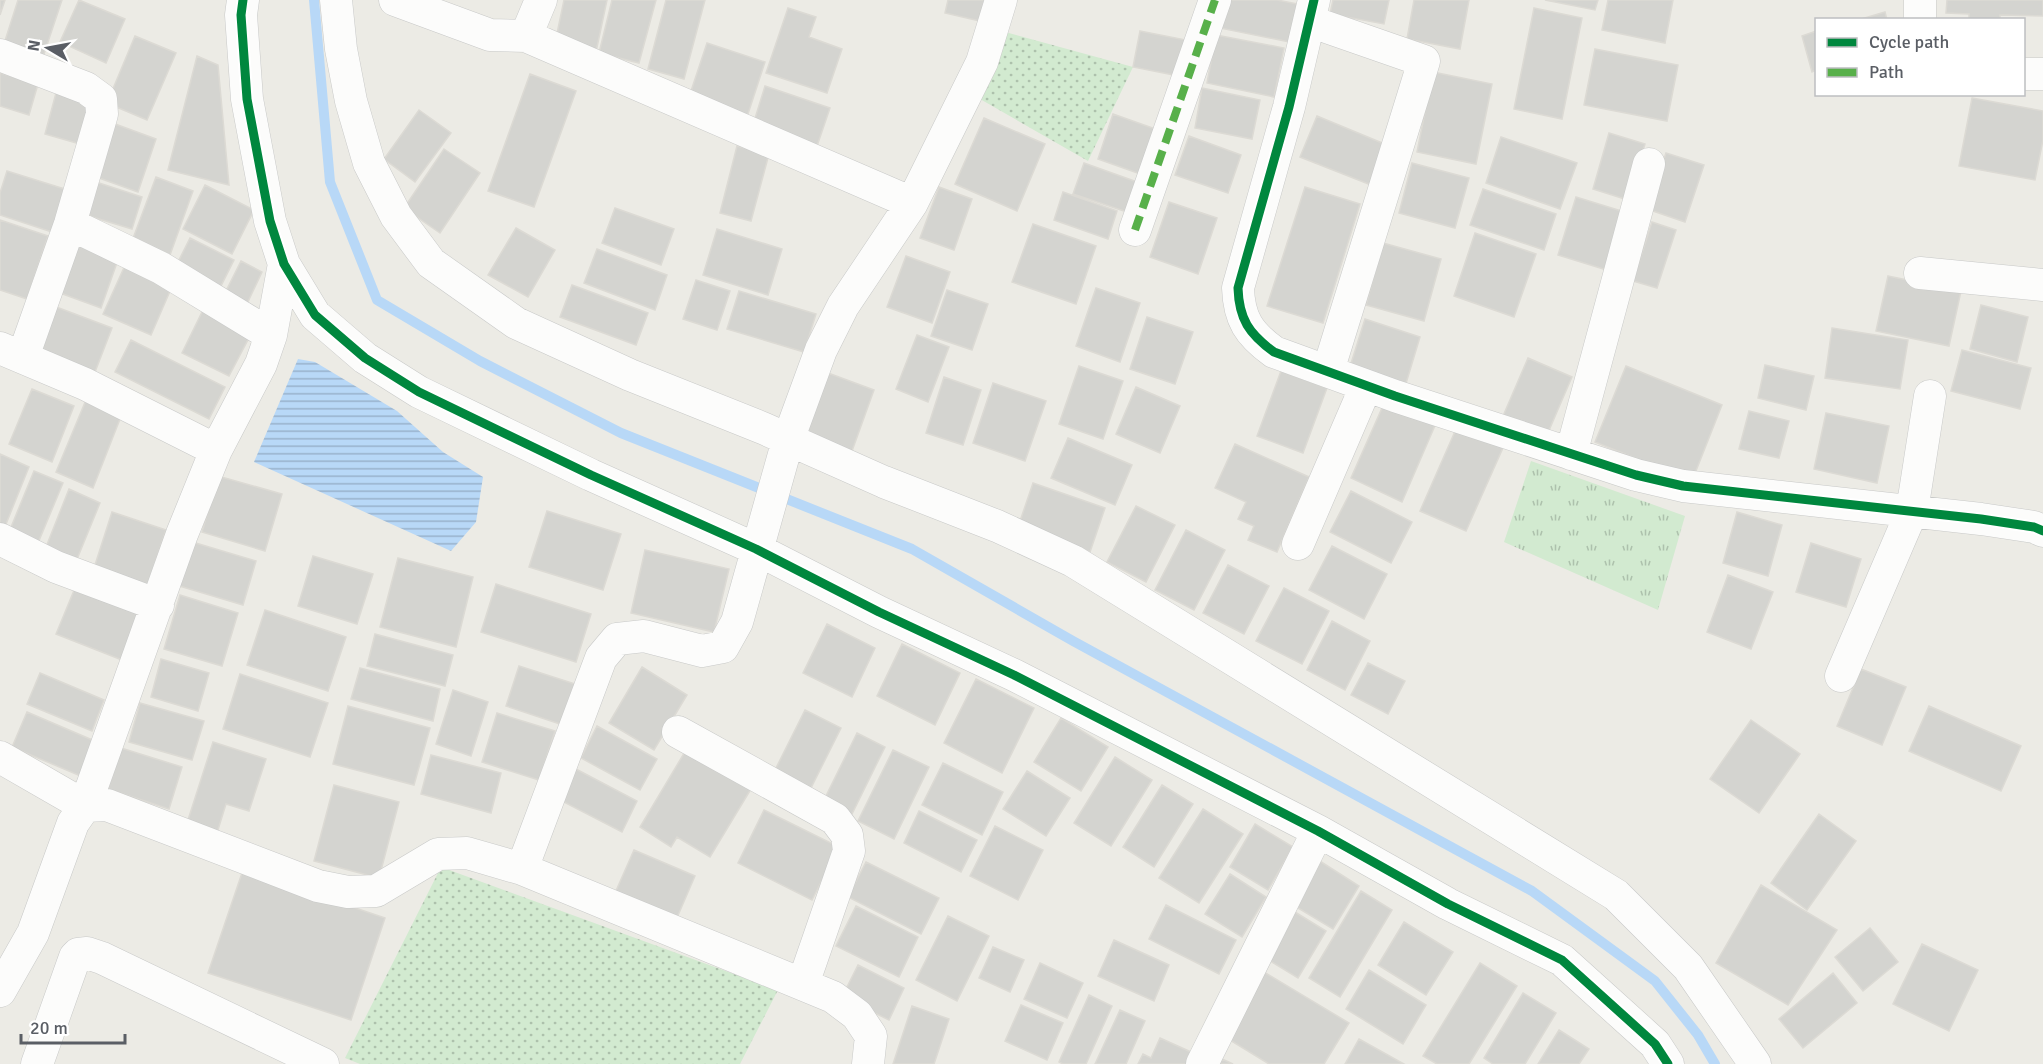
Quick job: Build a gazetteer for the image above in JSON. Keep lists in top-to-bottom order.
{
  "legend": ["Cycle path", "Path"],
  "scale_bar": "20 m",
  "north": "left"
}
